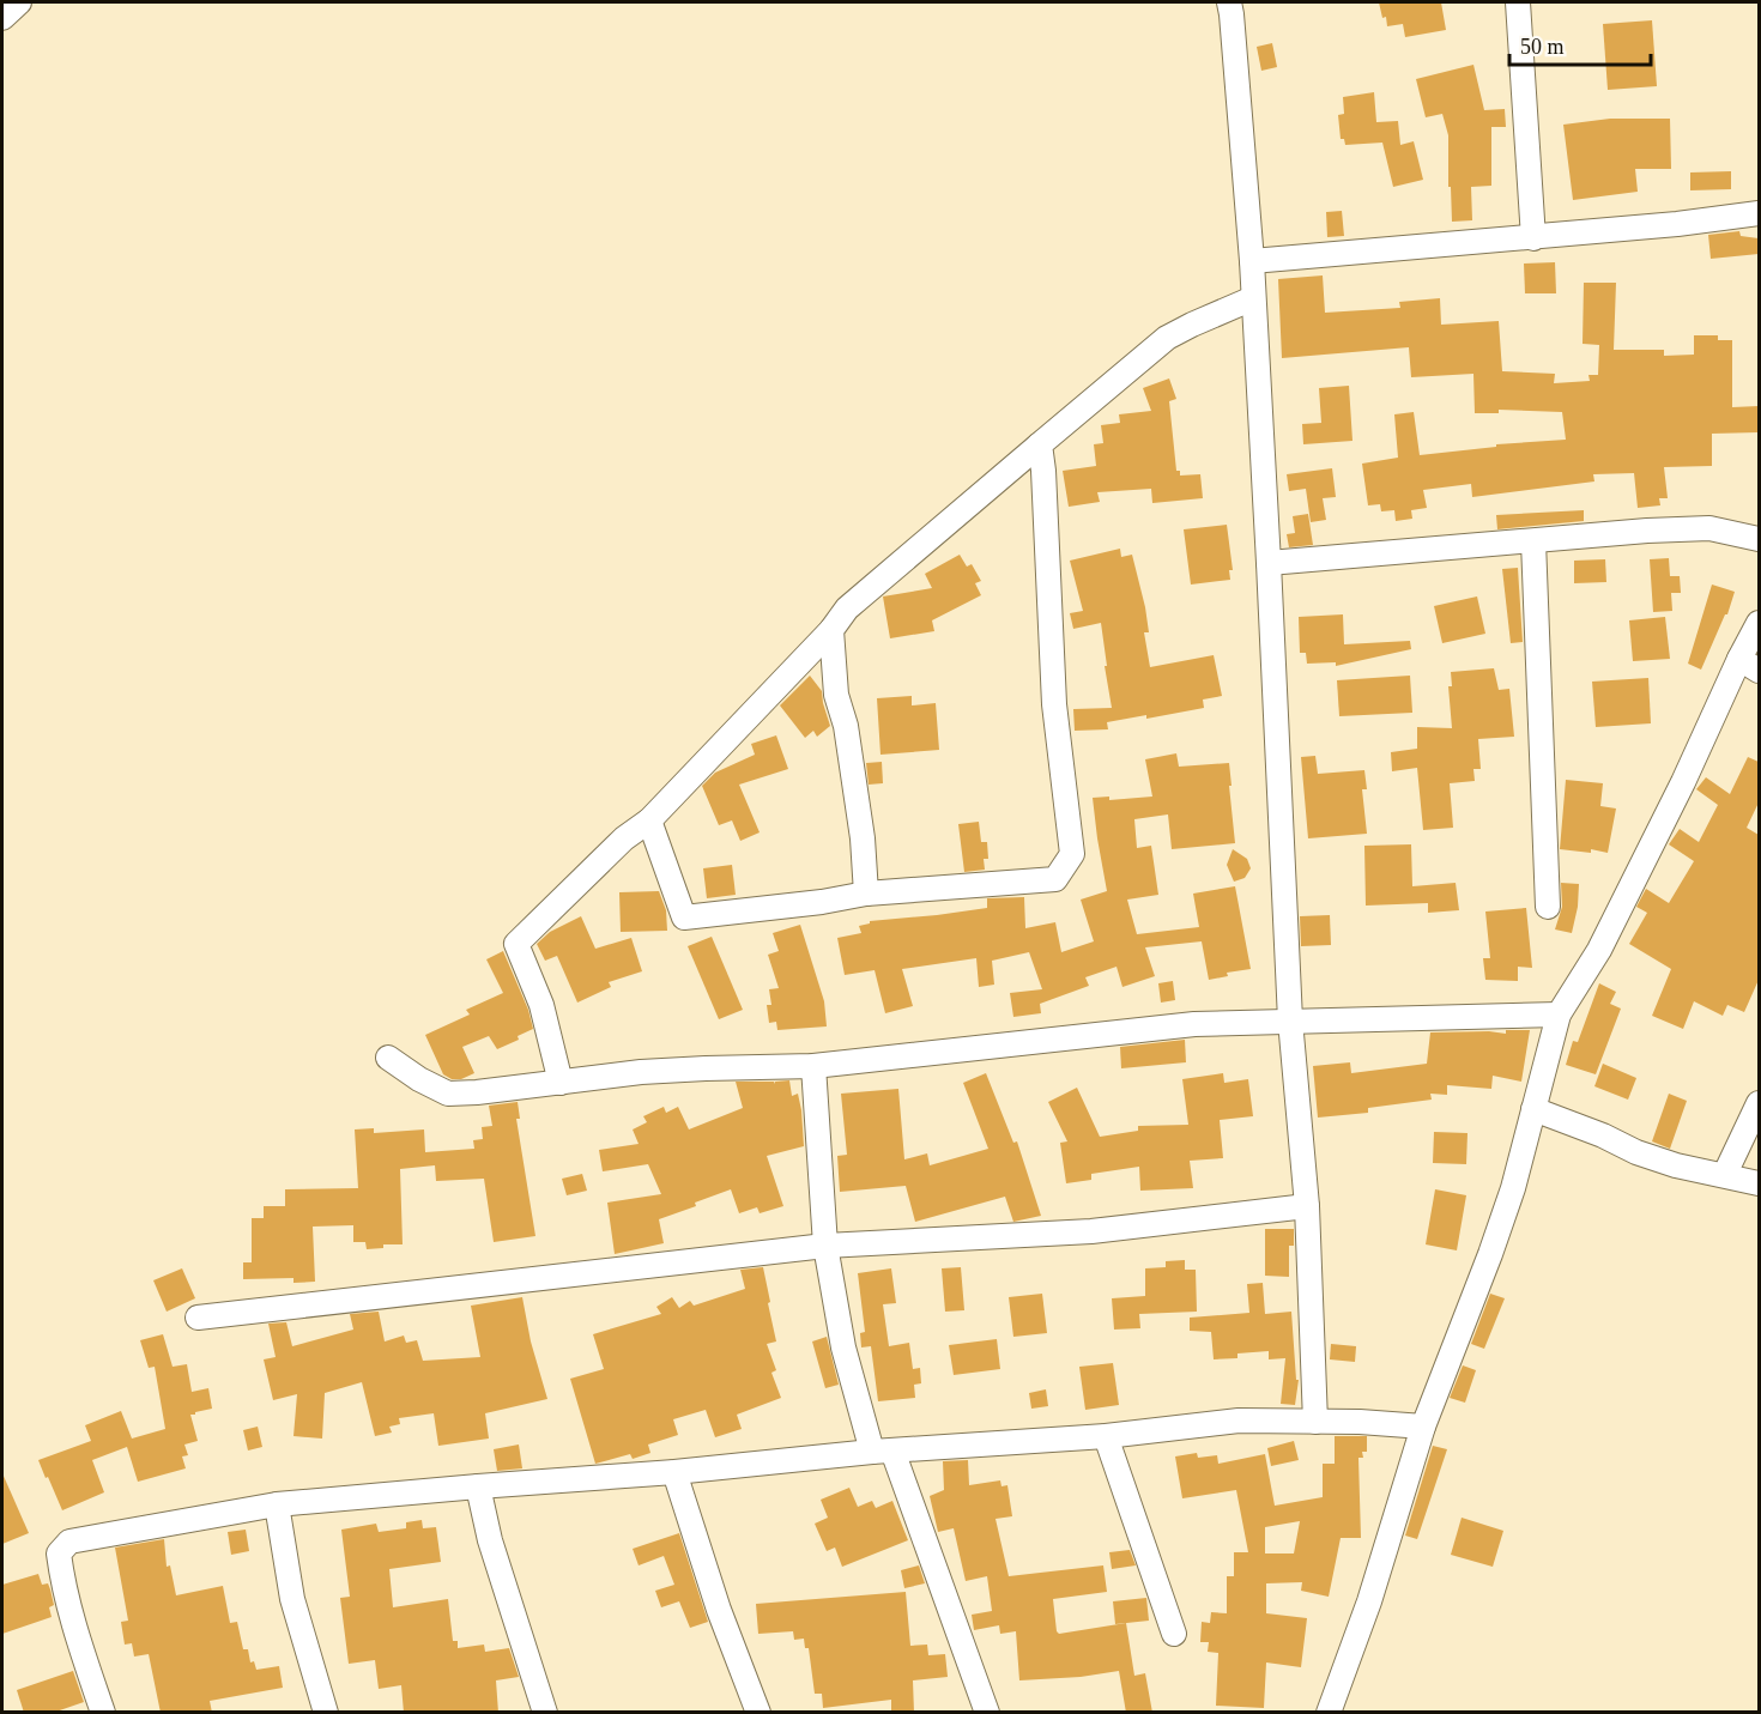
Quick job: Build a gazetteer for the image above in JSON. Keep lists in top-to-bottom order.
{
  "scale_bar": "50 m"
}
